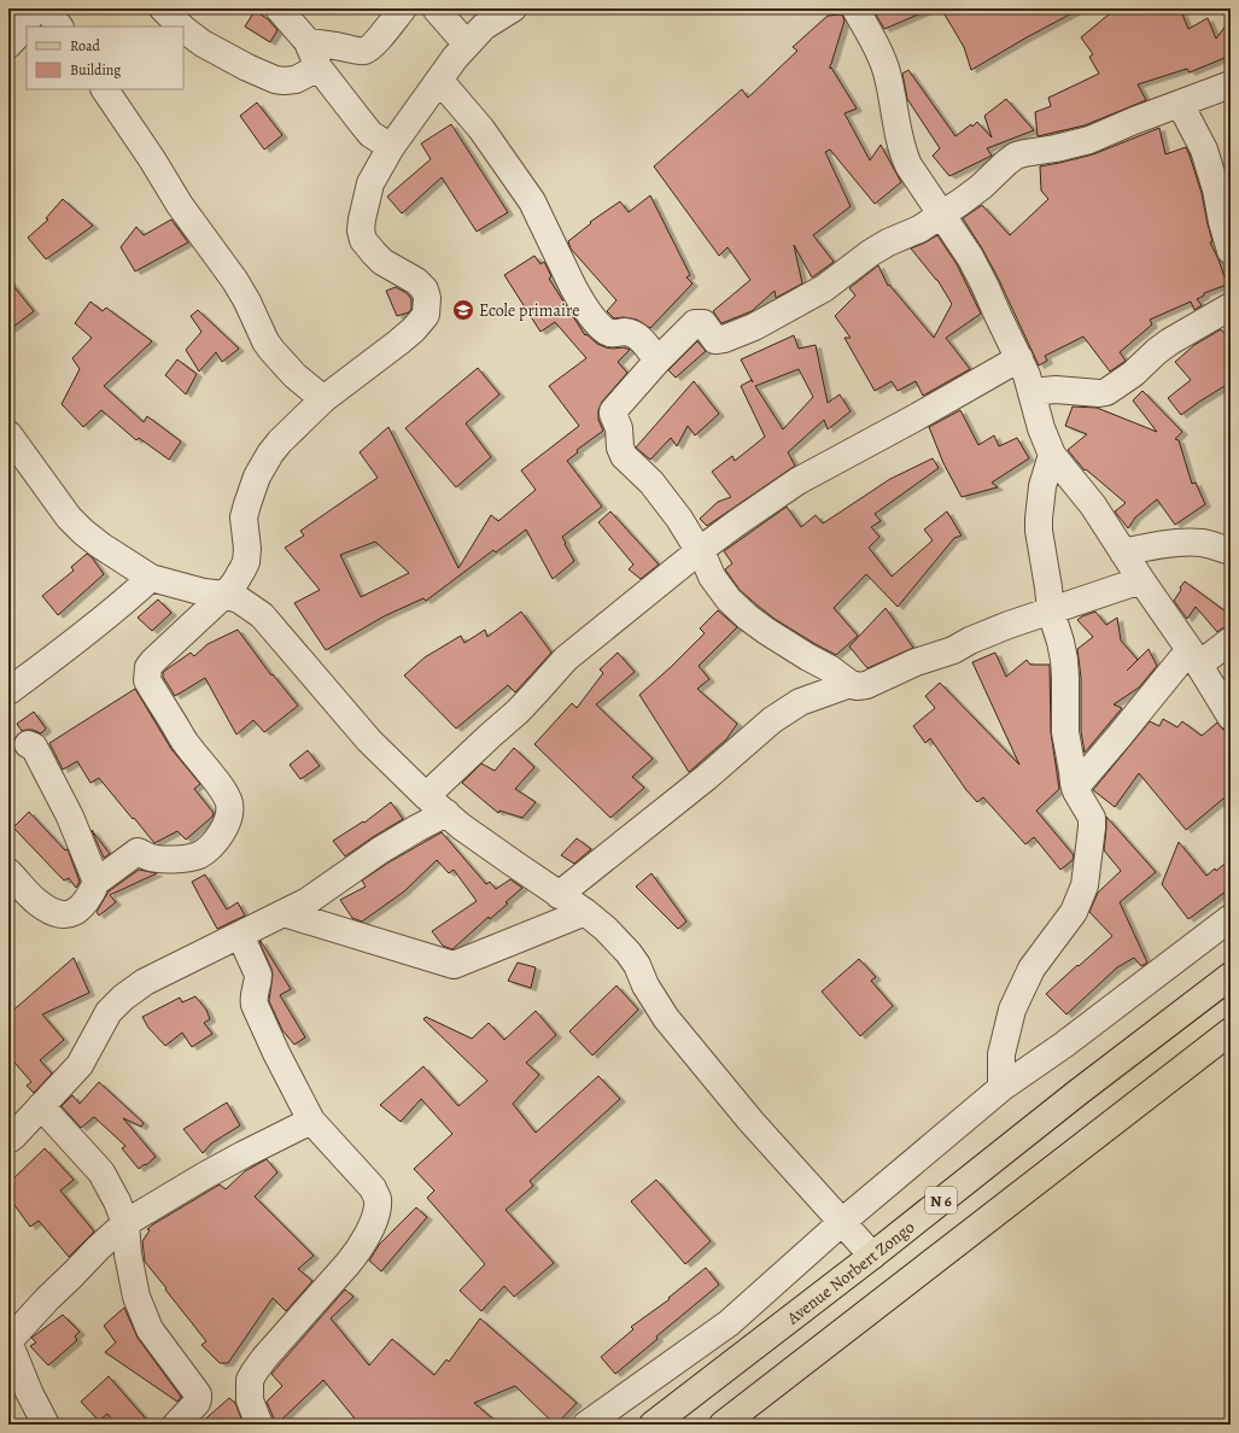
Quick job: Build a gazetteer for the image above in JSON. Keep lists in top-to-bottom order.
{
  "streets": {
    "main road": ["N 6", "Avenue Norbert Zongo"]
  },
  "places": {
    "school or university": ["Ecole primaire"]
  },
  "legend": ["Road", "Building"]
}
